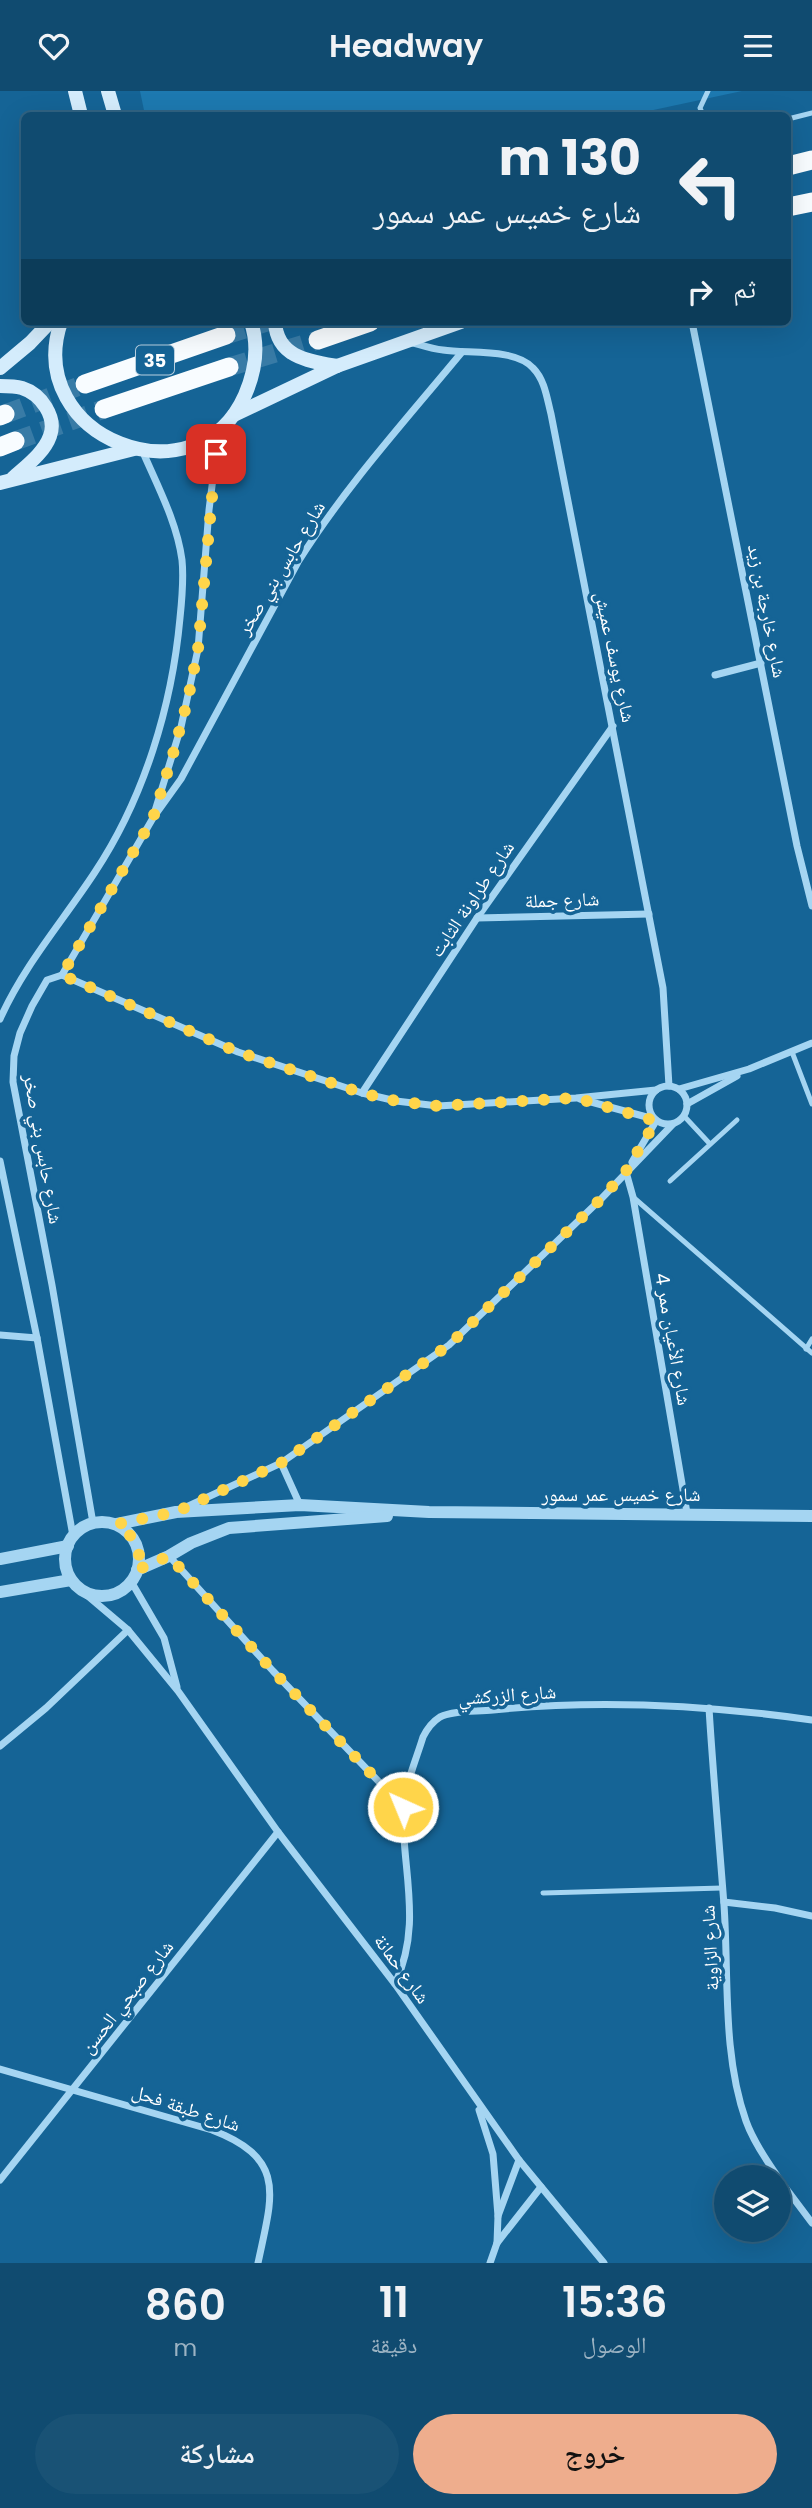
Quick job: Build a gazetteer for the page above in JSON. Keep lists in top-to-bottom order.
{
  "streets": {
    "highway": ["35"],
    "street": [
      "شارع حابس بني صخر",
      "شارع خارجة بن زيد",
      "شارع يوسف عميش",
      "شارع طراونة الثابت",
      "شارع جملة",
      "شارع الأعيان ممر 4",
      "شارع خميس عمر سمور",
      "شارع الزركشي",
      "شارع الزاوية",
      "شارع حمانة",
      "شارع صبحي الحسن",
      "شارع طبقة فحل"
    ]
  },
  "crossings": [
    ["شارع حابس بني صخر", "شارع يوسف عميش"],
    ["شارع حابس بني صخر", "شارع خميس عمر سمور"],
    ["شارع حابس بني صخر", "شارع حمانة"],
    ["شارع يوسف عميش", "شارع طراونة الثابت"],
    ["شارع يوسف عميش", "شارع جملة"],
    ["شارع طراونة الثابت", "شارع جملة"],
    ["شارع الأعيان ممر 4", "شارع خميس عمر سمور"],
    ["شارع خميس عمر سمور", "شارع حمانة"],
    ["شارع الزركشي", "شارع الزاوية"],
    ["شارع الزركشي", "شارع حمانة"],
    ["شارع حمانة", "شارع صبحي الحسن"],
    ["شارع صبحي الحسن", "شارع طبقة فحل"]
  ],
  "page": {
    "header": "Headway",
    "turn": ["130 m", "شارع خميس عمر سمور"],
    "then": "ثم",
    "eta": [
      "15:36",
      "الوصول",
      "11",
      "دقيقة",
      "860",
      "m"
    ],
    "buttons": ["خروج", "مشاركة"]
  }
}
